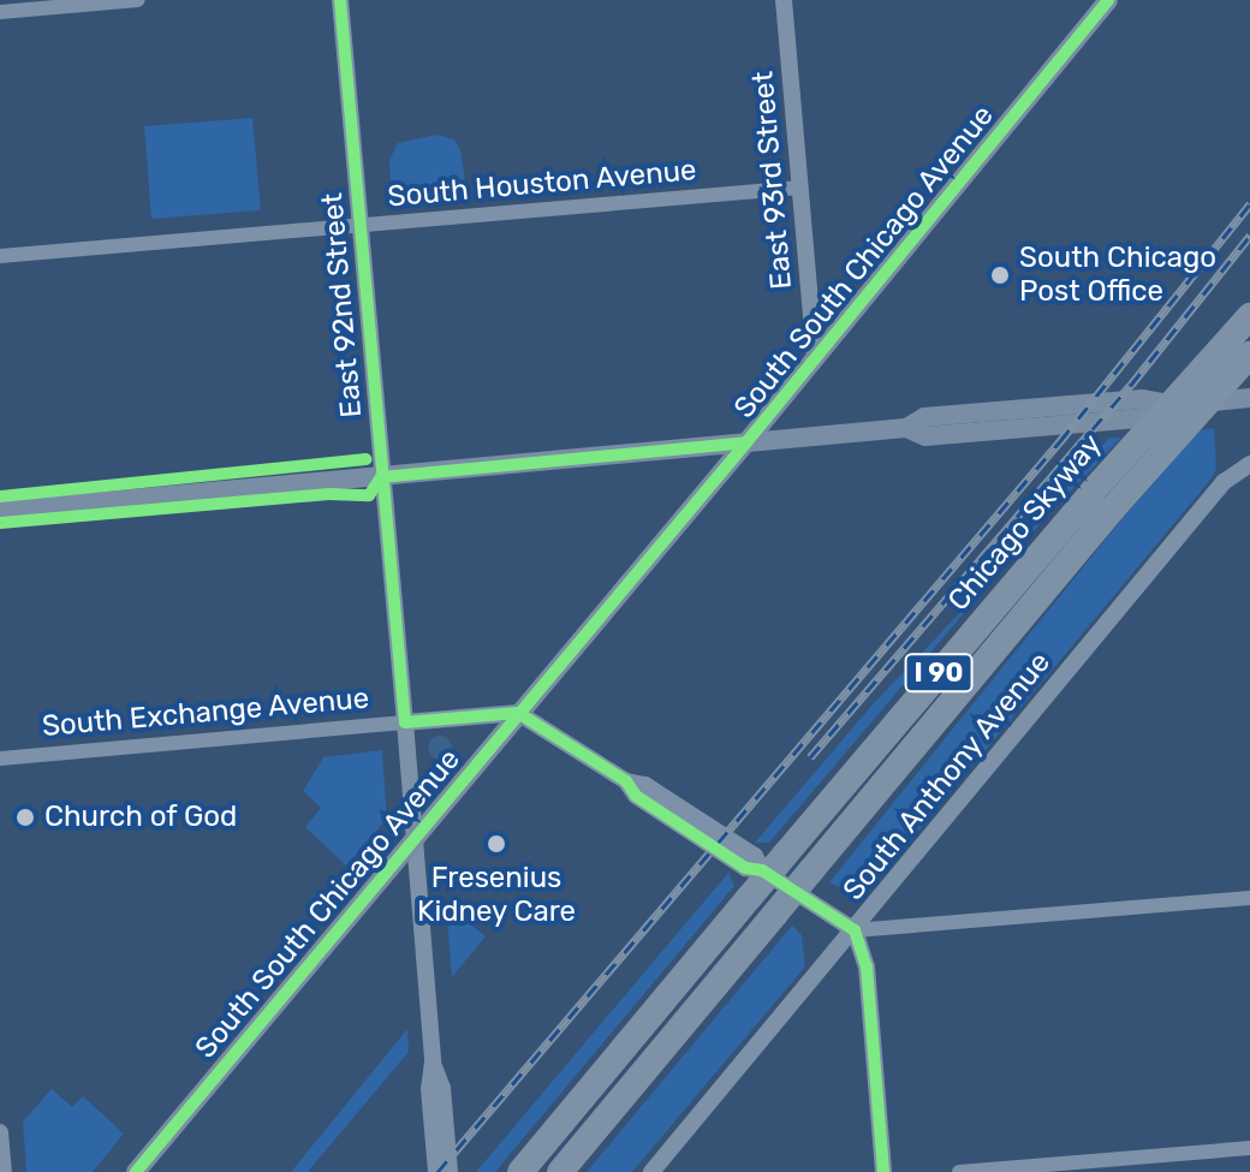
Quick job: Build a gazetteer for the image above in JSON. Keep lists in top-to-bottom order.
{
  "streets": {
    "highway": ["Chicago Skyway", "I 90"],
    "main road": ["South South Chicago Avenue"],
    "street": [
      "East 93rd Street",
      "South Houston Avenue",
      "East 92nd Street",
      "South Exchange Avenue",
      "South Anthony Avenue"
    ]
  },
  "crossings": [
    ["East 93rd Street", "South Houston Avenue"],
    ["East 93rd Street", "South South Chicago Avenue"],
    ["South Houston Avenue", "East 92nd Street"],
    ["South South Chicago Avenue", "East 92nd Street"],
    ["South South Chicago Avenue", "South Exchange Avenue"],
    ["East 92nd Street", "South Exchange Avenue"]
  ],
  "places": ["South Chicago Post Office", "Church of God", "Fresenius Kidney Care"]
}
